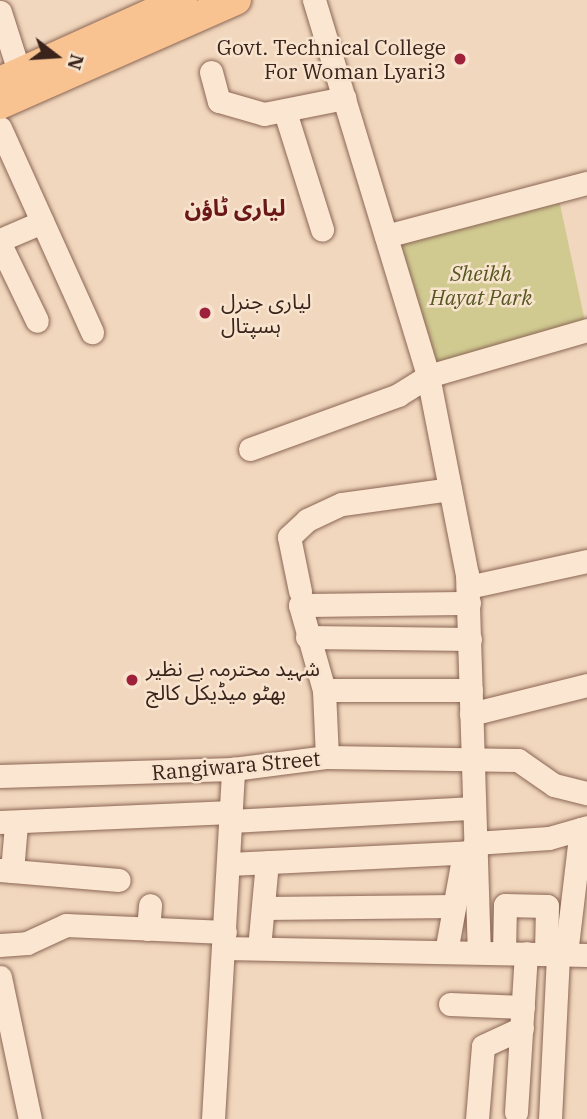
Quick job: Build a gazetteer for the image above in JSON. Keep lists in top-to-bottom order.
{
  "streets": {
    "street": ["Rangiwara Street"]
  },
  "districts": ["لیاری ٹاؤن"],
  "parks": ["Sheikh Hayat Park"],
  "places": ["Govt. Technical College For Woman Lyari3", "لیاری جنرل ہسپتال", "شہید محترمہ بے نظیر بھٹو میڈیکل کالج"],
  "north": "right"
}
